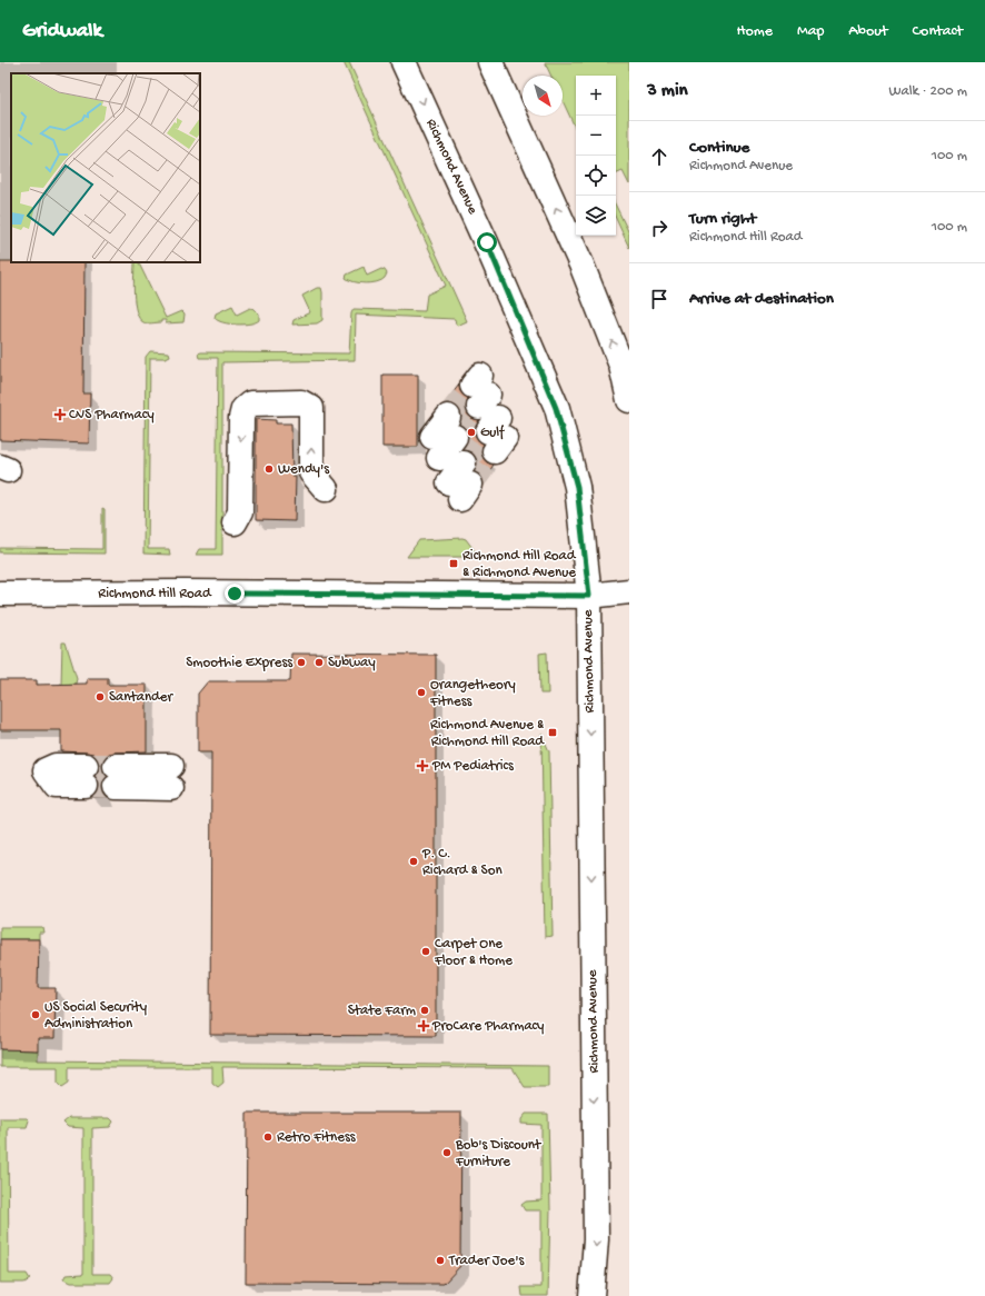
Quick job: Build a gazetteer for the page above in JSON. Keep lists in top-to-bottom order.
{
  "streets": {
    "main road": ["Richmond Avenue", "Richmond Hill Road"]
  },
  "crossings": [
    ["Richmond Avenue", "Richmond Hill Road"]
  ],
  "one_way": ["Richmond Avenue"],
  "places": {
    "health": ["CVS Pharmacy", "PM Pediatrics", "ProCare Pharmacy"],
    "other": [
      "Gulf",
      "Wendy's",
      "Smoothie Express",
      "Subway",
      "Orangetheory Fitness",
      "Santander",
      "P. C. Richard & Son",
      "Carpet One Floor & Home",
      "State Farm",
      "US Social Security Administration",
      "Retro Fitness",
      "Bob's Discount Furniture",
      "Trader Joe's"
    ],
    "transit": ["Richmond Hill Road & Richmond Avenue", "Richmond Avenue & Richmond Hill Road"]
  },
  "north": "bottom right",
  "page": {
    "header": "Gridwalk",
    "nav": [
      "Home",
      "Map",
      "About",
      "Contact"
    ],
    "heading": ["3 min", "Walk · 200 m"],
    "map_buttons": ["+", "−"],
    "list": [
      ["Continue", "Richmond Avenue", "100 m"],
      ["Turn right", "Richmond Hill Road", "100 m"],
      "Arrive at destination"
    ]
  }
}
